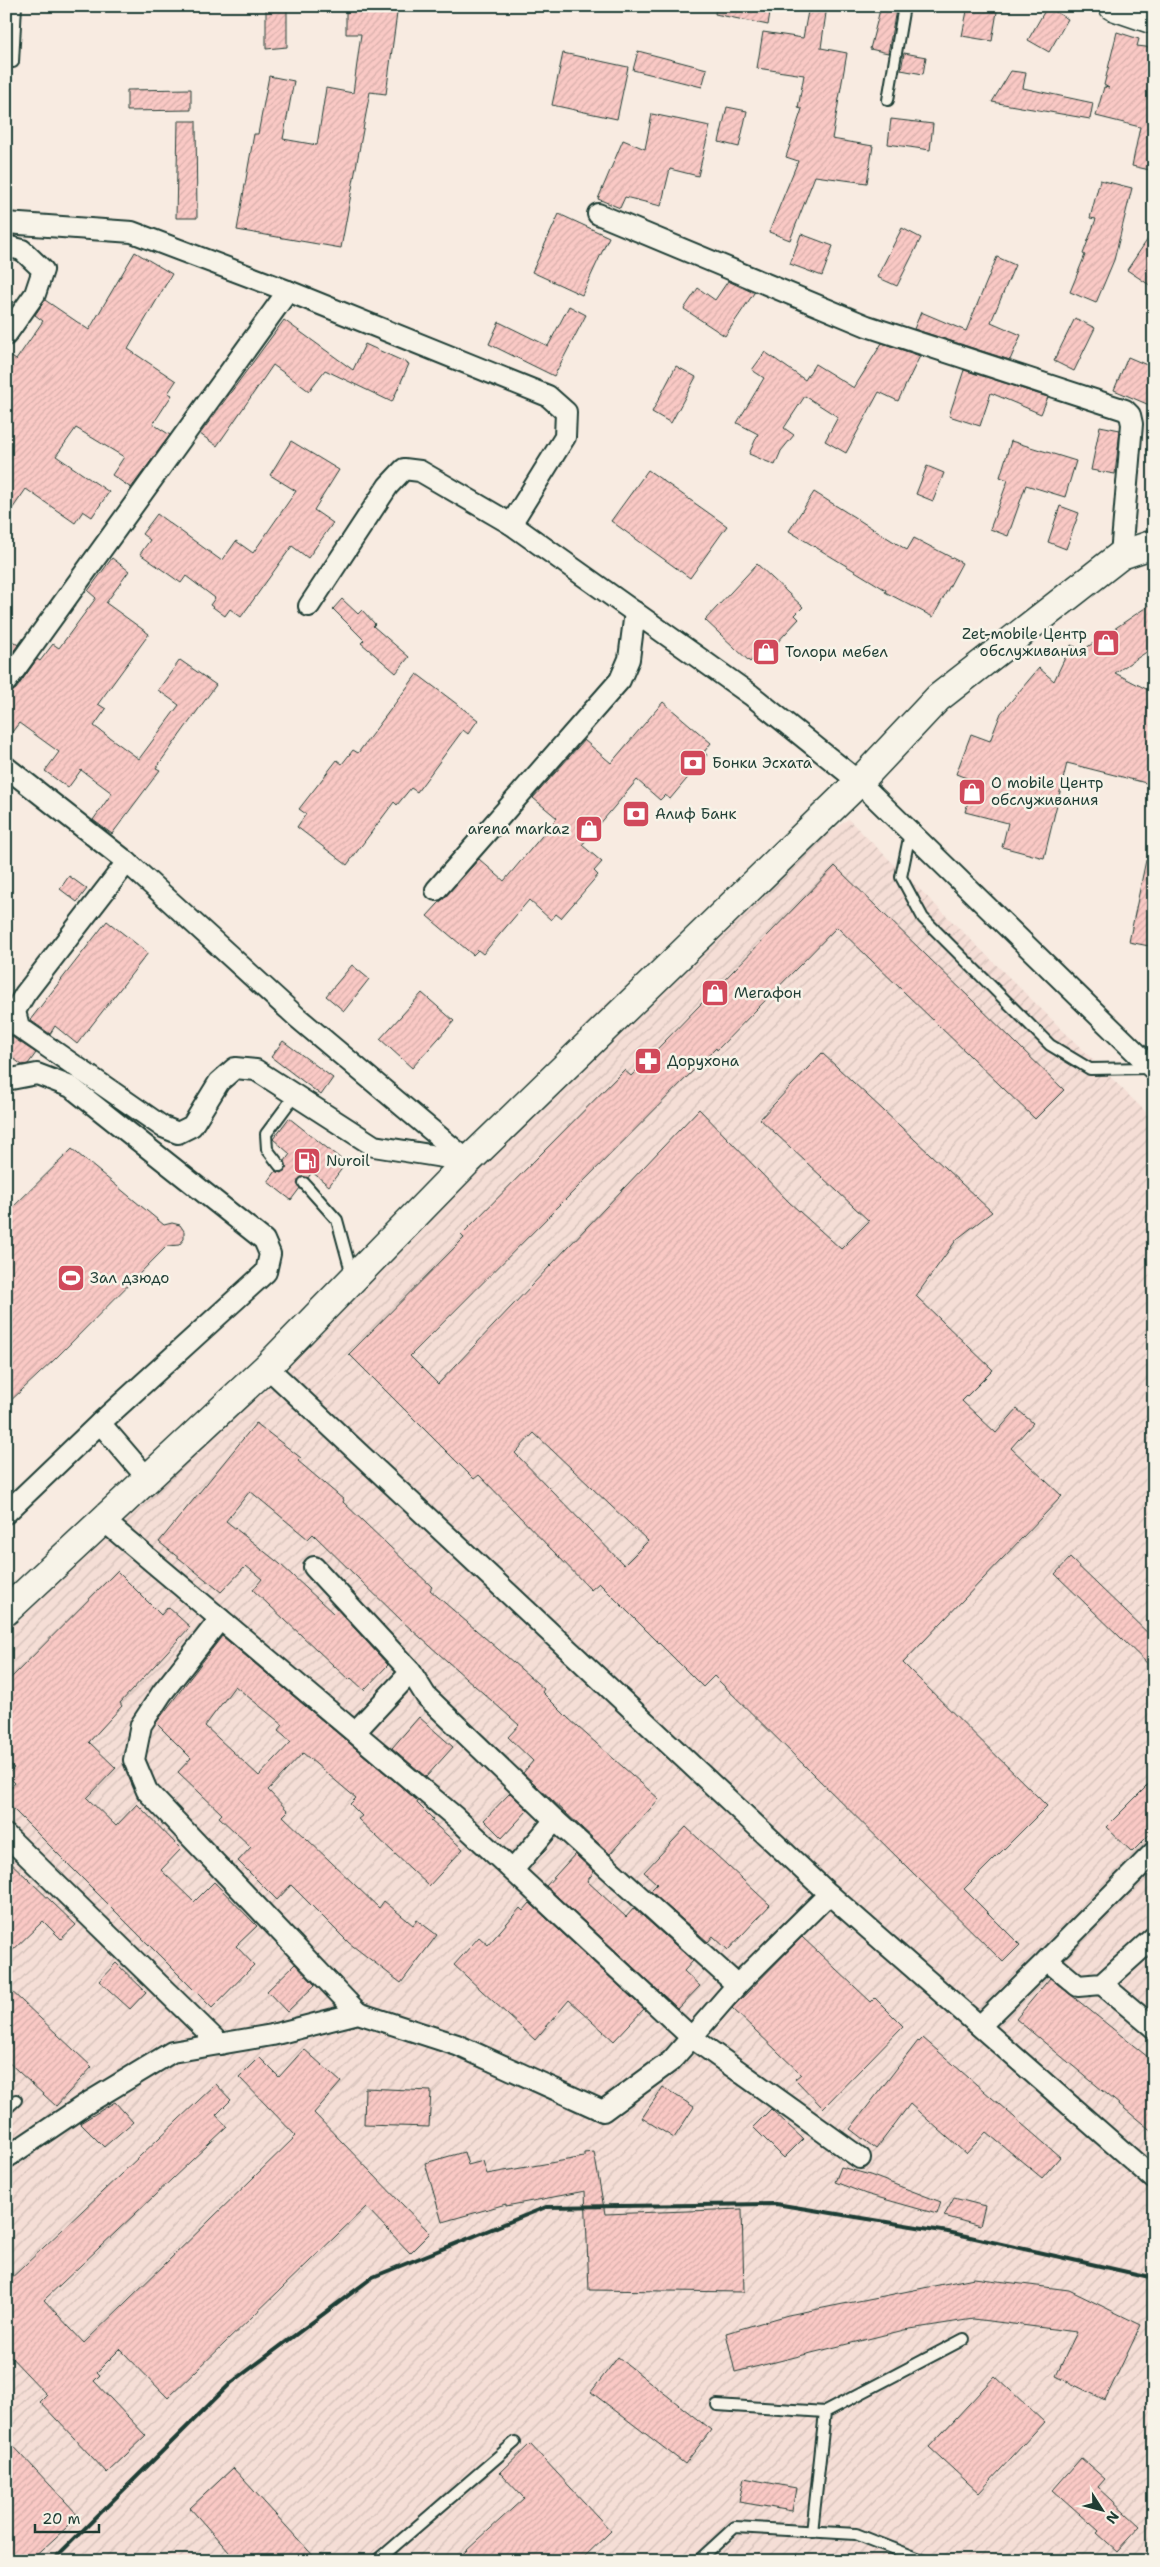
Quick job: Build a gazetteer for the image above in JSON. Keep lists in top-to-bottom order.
{
  "places": {
    "shop": [
      "Zet-mobile Центр обслуживания",
      "Толори мебел",
      "O mobile Центр обслуживания",
      "arena markaz",
      "Мегафон"
    ],
    "bank": ["Бонки Эсхата", "Алиф Банк"],
    "pharmacy": ["Дорухона"],
    "fuel station": ["Nuroil"],
    "sports": ["Зал дзюдо"]
  },
  "scale_bar": "20 m",
  "north": "bottom right"
}
